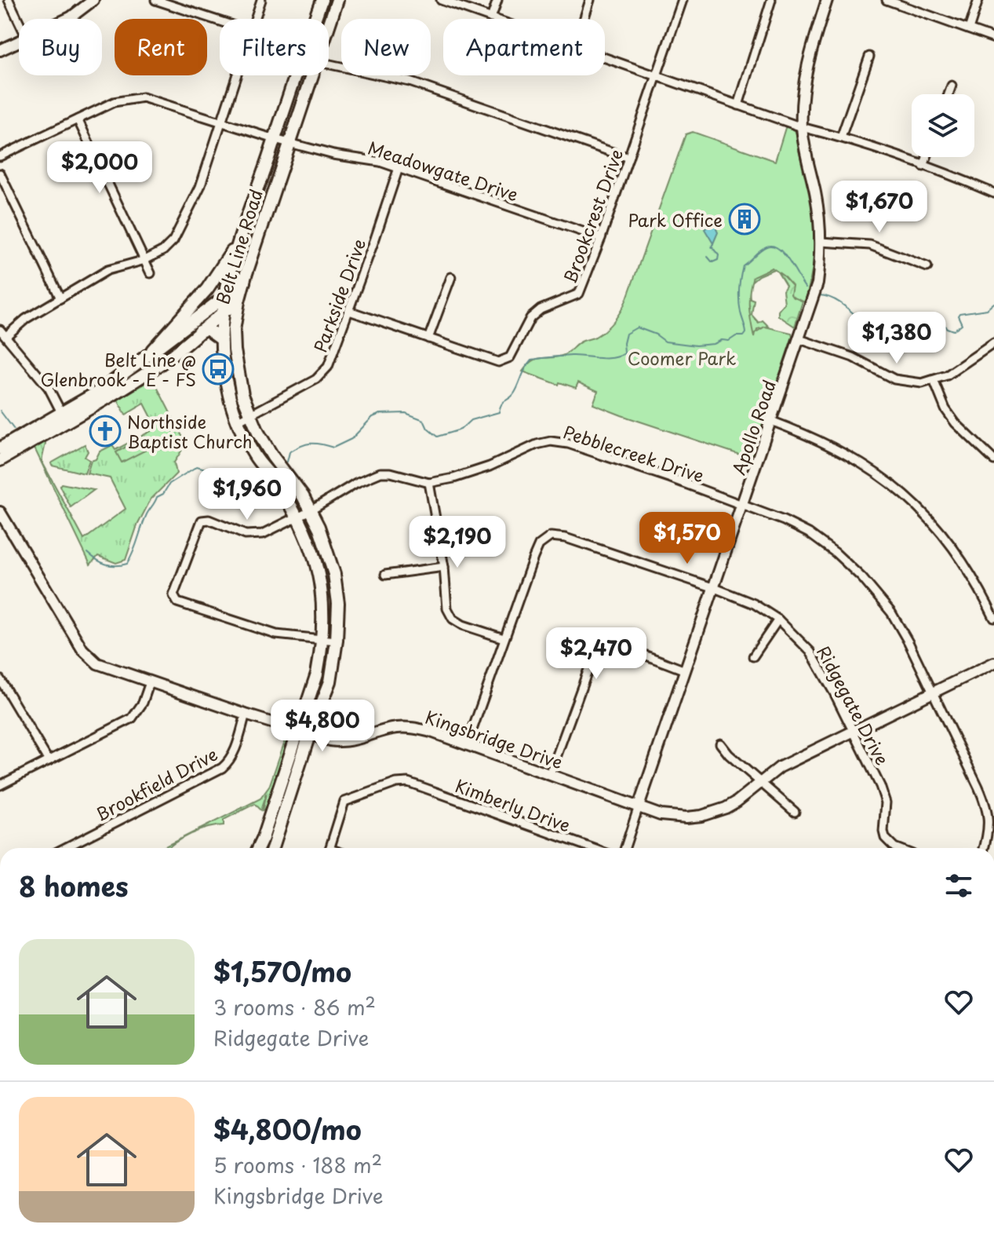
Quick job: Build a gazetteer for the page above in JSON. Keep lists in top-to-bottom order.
{
  "streets": {
    "main road": ["Belt Line Road"],
    "street": [
      "Meadowgate Drive",
      "Brookcrest Drive",
      "Parkside Drive",
      "Apollo Road",
      "Pebblecreek Drive",
      "Ridgegate Drive",
      "Kingsbridge Drive",
      "Brookfield Drive",
      "Kimberly Drive"
    ]
  },
  "crossings": [
    ["Meadowgate Drive", "Brookcrest Drive"],
    ["Meadowgate Drive", "Belt Line Road"],
    ["Meadowgate Drive", "Parkside Drive"],
    ["Brookcrest Drive", "Parkside Drive"],
    ["Belt Line Road", "Parkside Drive"],
    ["Belt Line Road", "Pebblecreek Drive"],
    ["Belt Line Road", "Kingsbridge Drive"],
    ["Apollo Road", "Pebblecreek Drive"],
    ["Apollo Road", "Ridgegate Drive"],
    ["Apollo Road", "Kingsbridge Drive"],
    ["Pebblecreek Drive", "Kingsbridge Drive"],
    ["Ridgegate Drive", "Kingsbridge Drive"],
    ["Kingsbridge Drive", "Brookfield Drive"]
  ],
  "parks": ["Coomer Park"],
  "places": {
    "building": ["Park Office"],
    "bus stop": ["Belt Line @ Glenbrook - E - FS"],
    "church": ["Northside Baptist Church"]
  },
  "page": {
    "chip": [
      "Buy",
      "Rent",
      "Filters",
      "New",
      "Apartment"
    ],
    "price": [
      "$2,000",
      "$1,670",
      "$1,380",
      "$1,960",
      "$1,570",
      "$2,190",
      "$2,470",
      "$4,800"
    ],
    "heading": "8 homes",
    "list": [
      {
        "name": "$1,570/mo",
        "note": "3 rooms · 86 m² · Ridgegate Drive"
      },
      {
        "name": "$4,800/mo",
        "note": "5 rooms · 188 m² · Kingsbridge Drive"
      }
    ]
  }
}
